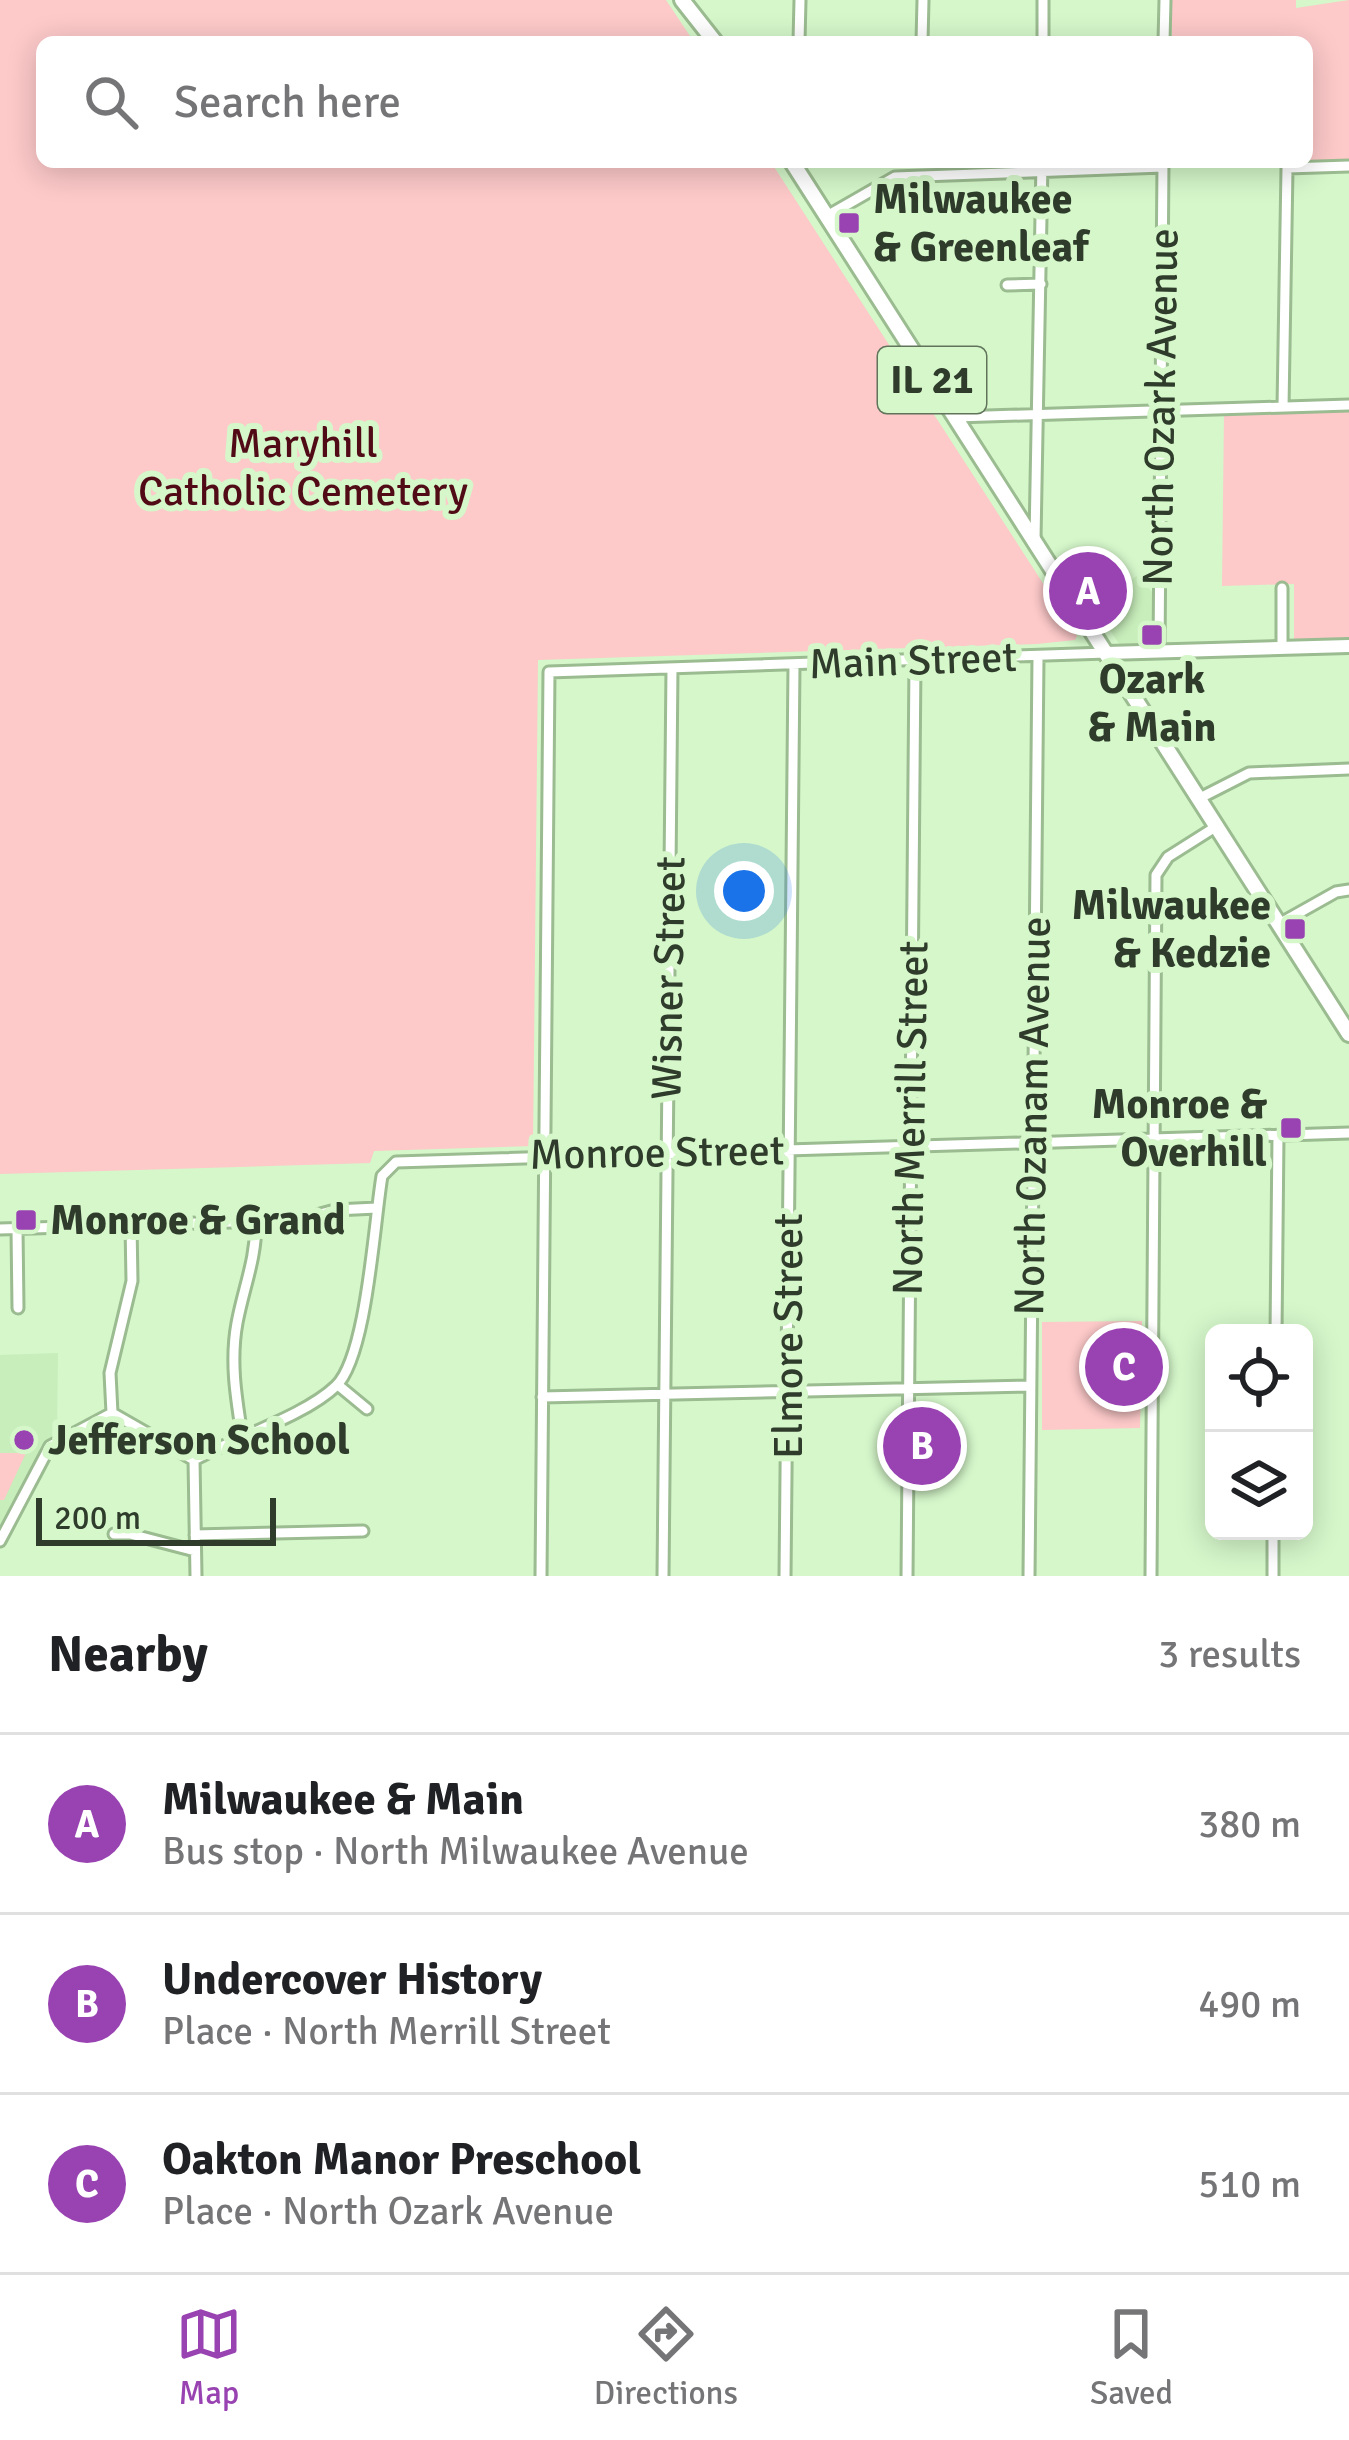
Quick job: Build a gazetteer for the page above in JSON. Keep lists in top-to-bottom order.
{
  "streets": {
    "main road": ["IL 21"],
    "street": [
      "North Ozark Avenue",
      "Main Street",
      "Wisner Street",
      "North Ozanam Avenue",
      "North Merrill Street",
      "Monroe Street",
      "Elmore Street"
    ]
  },
  "crossings": [
    ["IL 21", "Main Street"],
    ["North Ozark Avenue", "Main Street"],
    ["Main Street", "Wisner Street"],
    ["Main Street", "North Ozanam Avenue"],
    ["Main Street", "North Merrill Street"],
    ["Main Street", "Monroe Street"],
    ["Main Street", "Elmore Street"],
    ["Wisner Street", "Monroe Street"],
    ["North Ozanam Avenue", "Monroe Street"],
    ["North Merrill Street", "Monroe Street"],
    ["Monroe Street", "Elmore Street"]
  ],
  "parks": ["Maryhill Catholic Cemetery"],
  "places": {
    "transit": [
      "Milwaukee & Greenleaf",
      "Ozark & Main",
      "Milwaukee & Kedzie",
      "Monroe & Overhill",
      "Monroe & Grand"
    ],
    "other": ["Jefferson School"]
  },
  "scale_bar": "200 m",
  "page": {
    "search": "Search here",
    "pins": ["A", "C", "B"],
    "scale": "200 m",
    "heading": ["Nearby", "3 results"],
    "list": [
      {
        "mark": "A",
        "name": "Milwaukee & Main",
        "note": "Bus stop · North Milwaukee Avenue",
        "value": "380 m"
      },
      {
        "mark": "B",
        "name": "Undercover History",
        "note": "Place · North Merrill Street",
        "value": "490 m"
      },
      {
        "mark": "C",
        "name": "Oakton Manor Preschool",
        "note": "Place · North Ozark Avenue",
        "value": "510 m"
      }
    ],
    "nav": ["Map", "Directions", "Saved"]
  }
}
